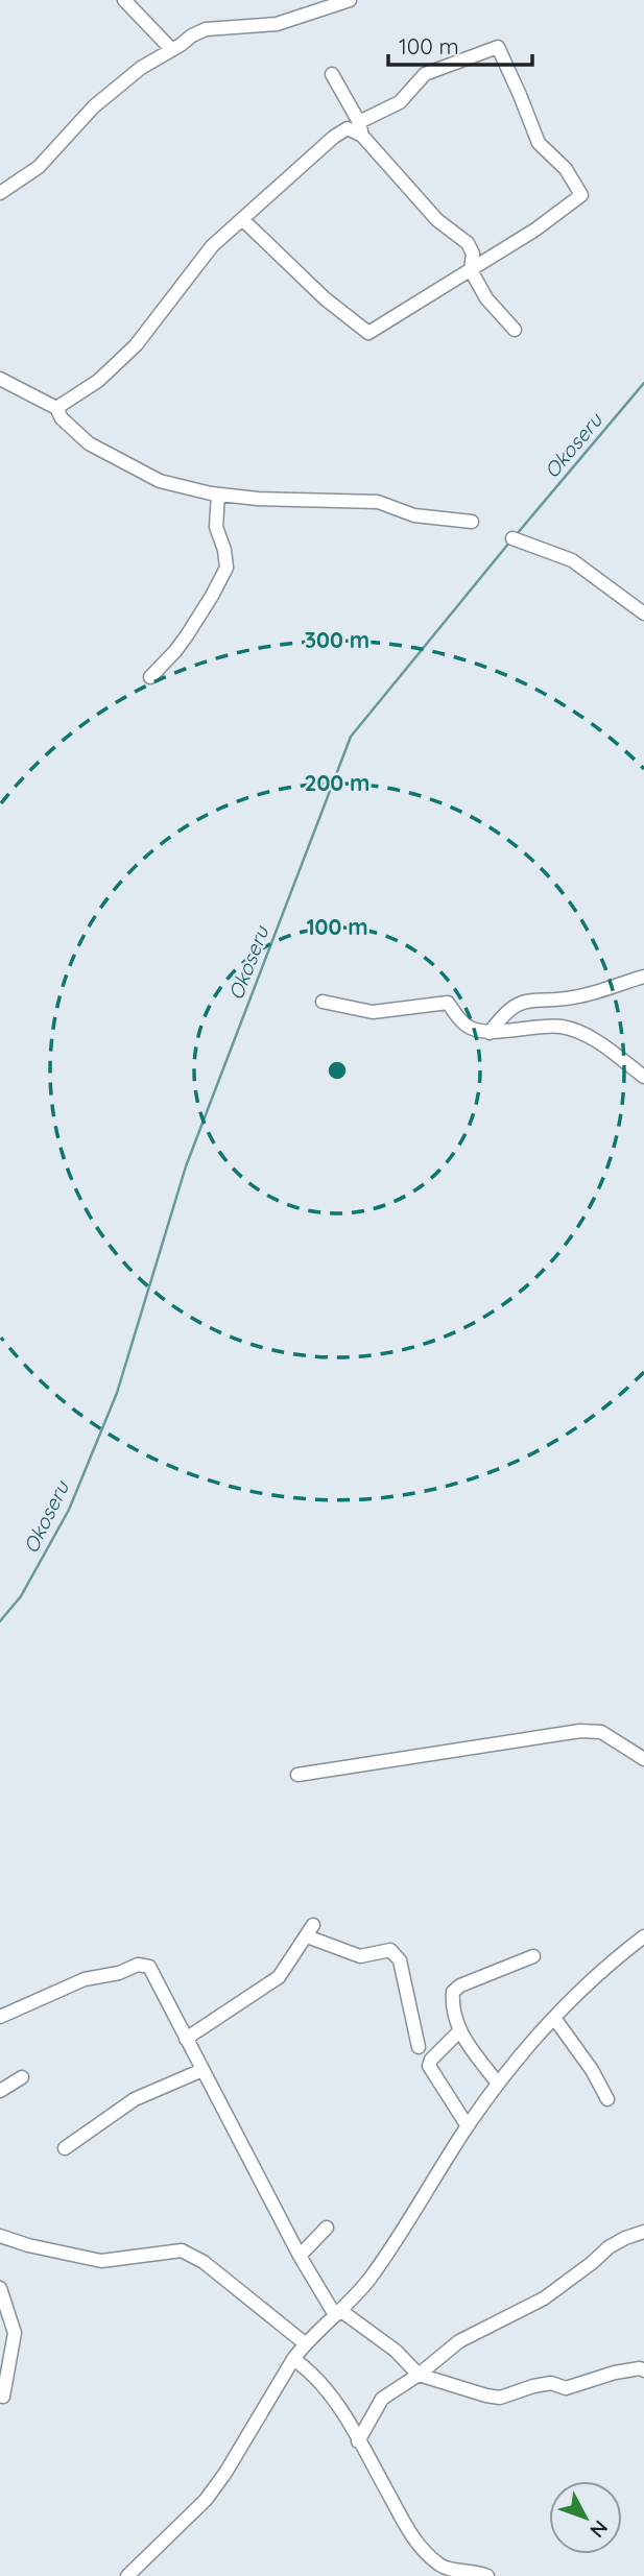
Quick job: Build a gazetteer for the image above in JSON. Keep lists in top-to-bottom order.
{
  "water": ["Okoseru"],
  "scale_bar": "100 m",
  "north": "bottom right",
  "rings": ["300 m", "200 m", "100 m"]
}
